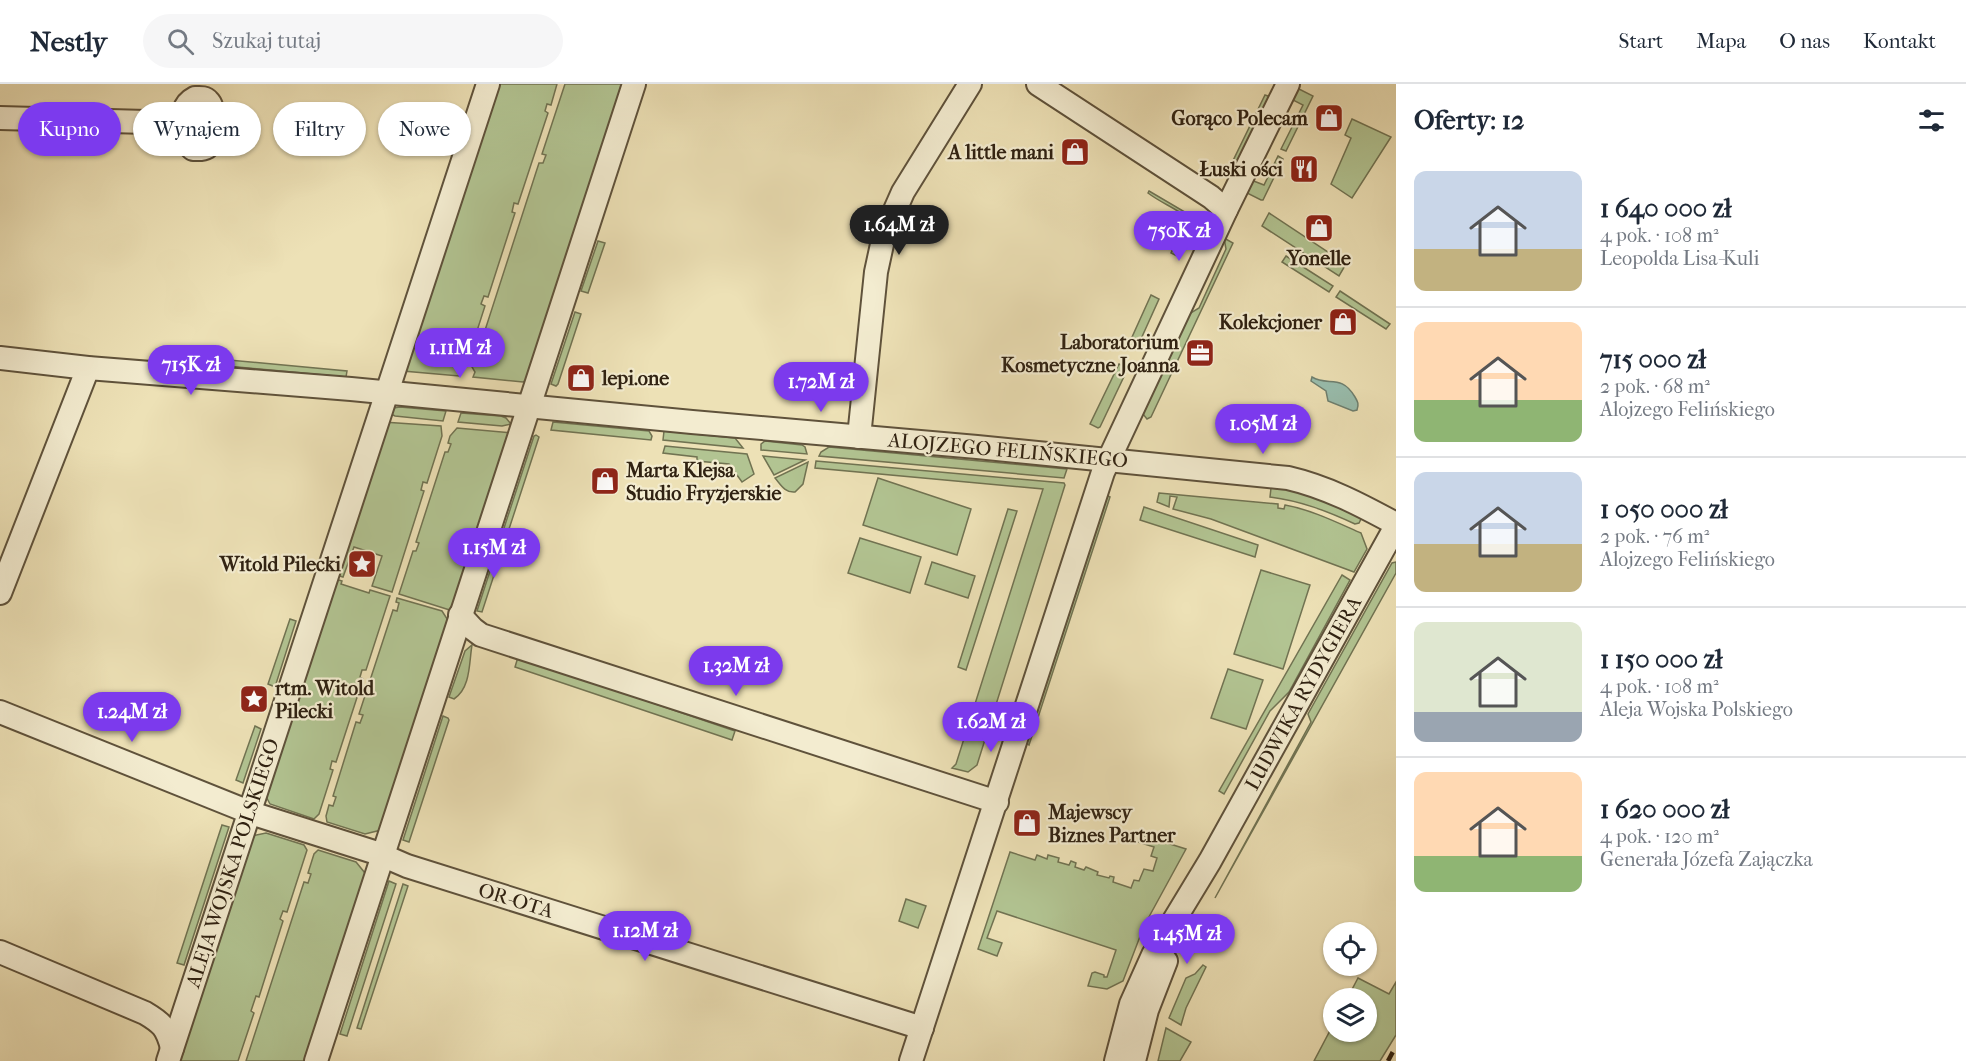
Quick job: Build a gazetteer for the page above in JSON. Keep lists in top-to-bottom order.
{
  "streets": {
    "street": [
      "ALOJZEGO FELIŃSKIEGO",
      "LUDWIKA RYDYGIERA",
      "ALEJA WOJSKA POLSKIEGO",
      "OR-OTA"
    ]
  },
  "crossings": [
    ["ALOJZEGO FELIŃSKIEGO", "LUDWIKA RYDYGIERA"],
    ["ALOJZEGO FELIŃSKIEGO", "ALEJA WOJSKA POLSKIEGO"],
    ["ALEJA WOJSKA POLSKIEGO", "OR-OTA"]
  ],
  "places": {
    "shop": [
      "Gorąco Polecam",
      "A little mani",
      "Yonelle",
      "Kolekcjoner",
      "lepi.one",
      "Marta Klejsa Studio Fryzjerskie",
      "Majewscy Biznes Partner"
    ],
    "restaurant": ["Łuski ości"],
    "office": ["Laboratorium Kosmetyczne Joanna"],
    "place": ["Witold Pilecki", "rtm. Witold Pilecki"]
  },
  "page": {
    "header": "Nestly",
    "search": "Szukaj tutaj",
    "nav": [
      "Start",
      "Mapa",
      "O nas",
      "Kontakt"
    ],
    "heading": "Oferty: 12",
    "chip": [
      "Kupno",
      "Wynajem",
      "Filtry",
      "Nowe"
    ],
    "list": [
      {
        "name": "1 640 000 zł",
        "note": "4 pok. · 108 m² · Leopolda Lisa-Kuli"
      },
      {
        "name": "715 000 zł",
        "note": "2 pok. · 68 m² · Alojzego Felińskiego"
      },
      {
        "name": "1 050 000 zł",
        "note": "2 pok. · 76 m² · Alojzego Felińskiego"
      },
      {
        "name": "1 150 000 zł",
        "note": "4 pok. · 108 m² · Aleja Wojska Polskiego"
      },
      {
        "name": "1 620 000 zł",
        "note": "4 pok. · 120 m² · Generała Józefa Zajączka"
      }
    ],
    "price": [
      "1.64M zł",
      "750K zł",
      "1.11M zł",
      "715K zł",
      "1.72M zł",
      "1.05M zł",
      "1.15M zł",
      "1.32M zł",
      "1.24M zł",
      "1.62M zł",
      "1.12M zł",
      "1.45M zł"
    ]
  }
}
